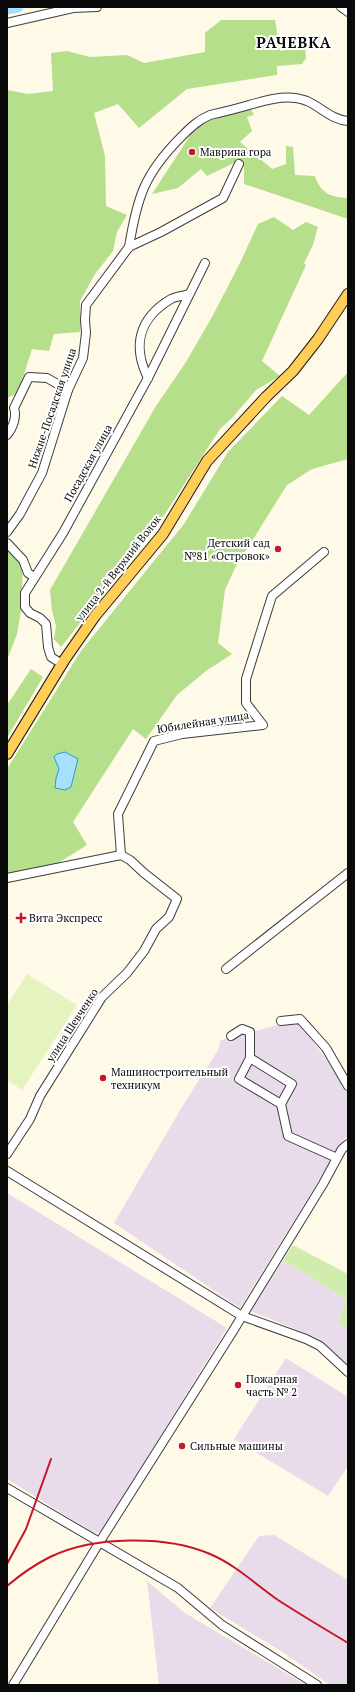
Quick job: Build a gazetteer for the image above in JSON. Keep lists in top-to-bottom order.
{
  "streets": {
    "main road": ["улица 2-й Верхний Волок"],
    "street": [
      "Нижне-Посадская улица",
      "Посадская улица",
      "Юбилейная улица",
      "улица Шевченко"
    ]
  },
  "crossings": [
    ["Посадская улица", "улица 2-й Верхний Волок"],
    ["Юбилейная улица", "улица Шевченко"]
  ],
  "districts": ["РАЧЕВКА"],
  "places": {
    "other": [
      "Маврина гора",
      "Детский сад №81 «Островок»",
      "Машиностроительный техникум",
      "Пожарная часть № 2",
      "Сильные машины"
    ],
    "health": ["Вита Экспресс"]
  }
}
